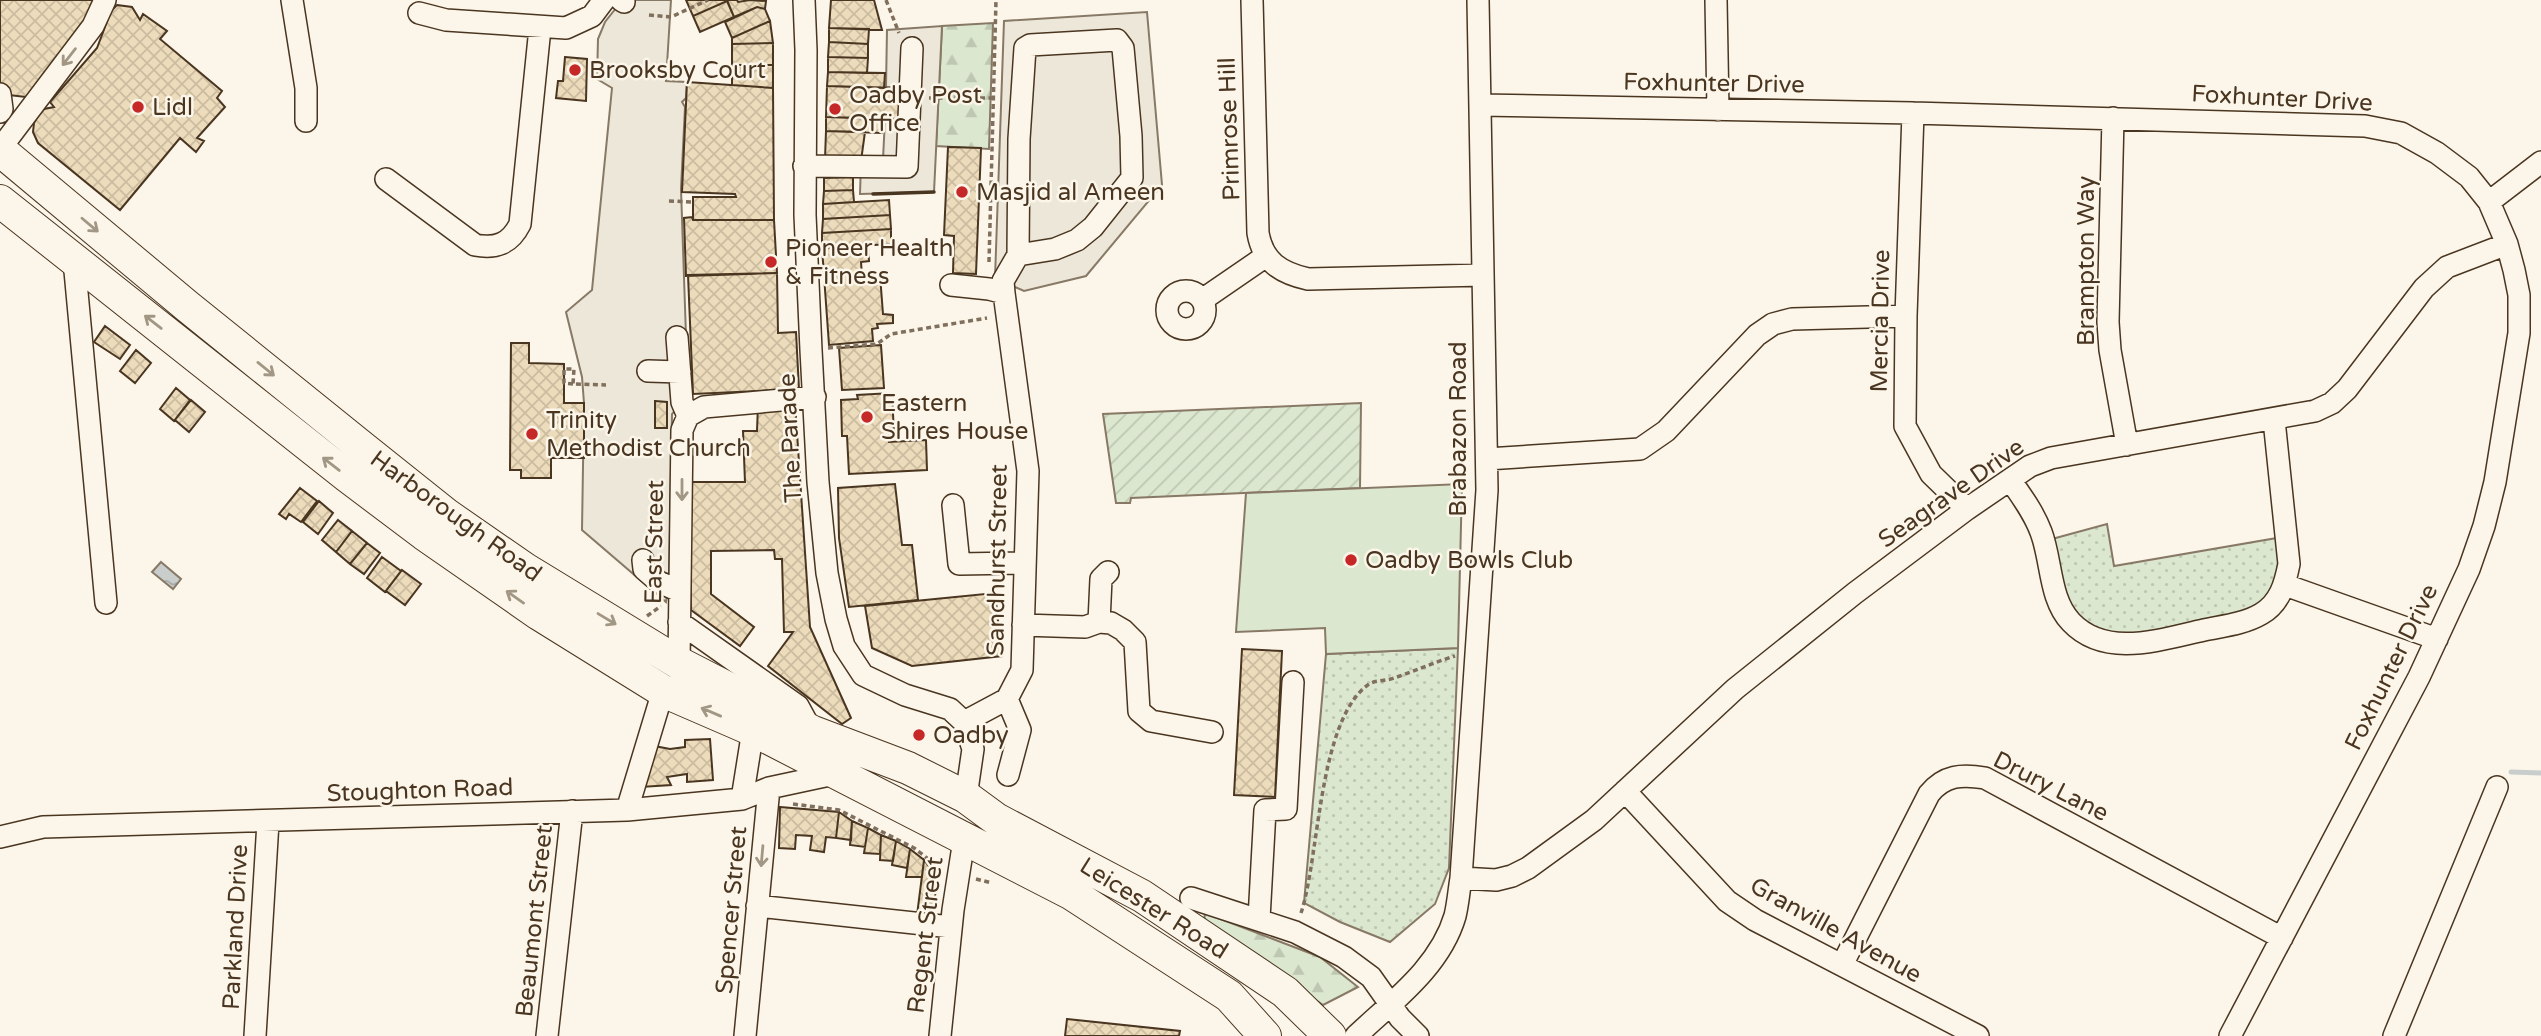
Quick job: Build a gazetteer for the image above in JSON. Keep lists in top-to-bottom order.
{
  "streets": {
    "highway": ["Harborough Road", "Leicester Road"],
    "street": [
      "Foxhunter Drive",
      "Primrose Hill",
      "Brampton Way",
      "Mercia Drive",
      "Brabazon Road",
      "The Parade",
      "Seagrave Drive",
      "East Street",
      "Sandhurst Street",
      "Drury Lane",
      "Stoughton Road",
      "Spencer Street",
      "Beaumont Street",
      "Parkland Drive",
      "Granville Avenue",
      "Regent Street"
    ]
  },
  "crossings": [
    ["Foxhunter Drive", "Brampton Way"],
    ["Foxhunter Drive", "Mercia Drive"],
    ["Foxhunter Drive", "Brabazon Road"],
    ["Foxhunter Drive", "Seagrave Drive"],
    ["Foxhunter Drive", "Drury Lane"],
    ["Brampton Way", "Seagrave Drive"],
    ["Mercia Drive", "Seagrave Drive"],
    ["Brabazon Road", "Seagrave Drive"],
    ["Seagrave Drive", "Granville Avenue"],
    ["Harborough Road", "East Street"],
    ["Harborough Road", "Stoughton Road"],
    ["Harborough Road", "Leicester Road"],
    ["Harborough Road", "Regent Street"],
    ["Drury Lane", "Granville Avenue"],
    ["Stoughton Road", "Spencer Street"],
    ["Stoughton Road", "Beaumont Street"],
    ["Stoughton Road", "Parkland Drive"],
    ["Leicester Road", "Regent Street"]
  ],
  "one_way": ["East Street"],
  "places": [
    "Brooksby Court",
    "Lidl",
    "Oadby Post Office",
    "Masjid al Ameen",
    "Pioneer Health & Fitness",
    "Eastern Shires House",
    "Trinity Methodist Church",
    "Oadby Bowls Club",
    "Oadby"
  ]
}
